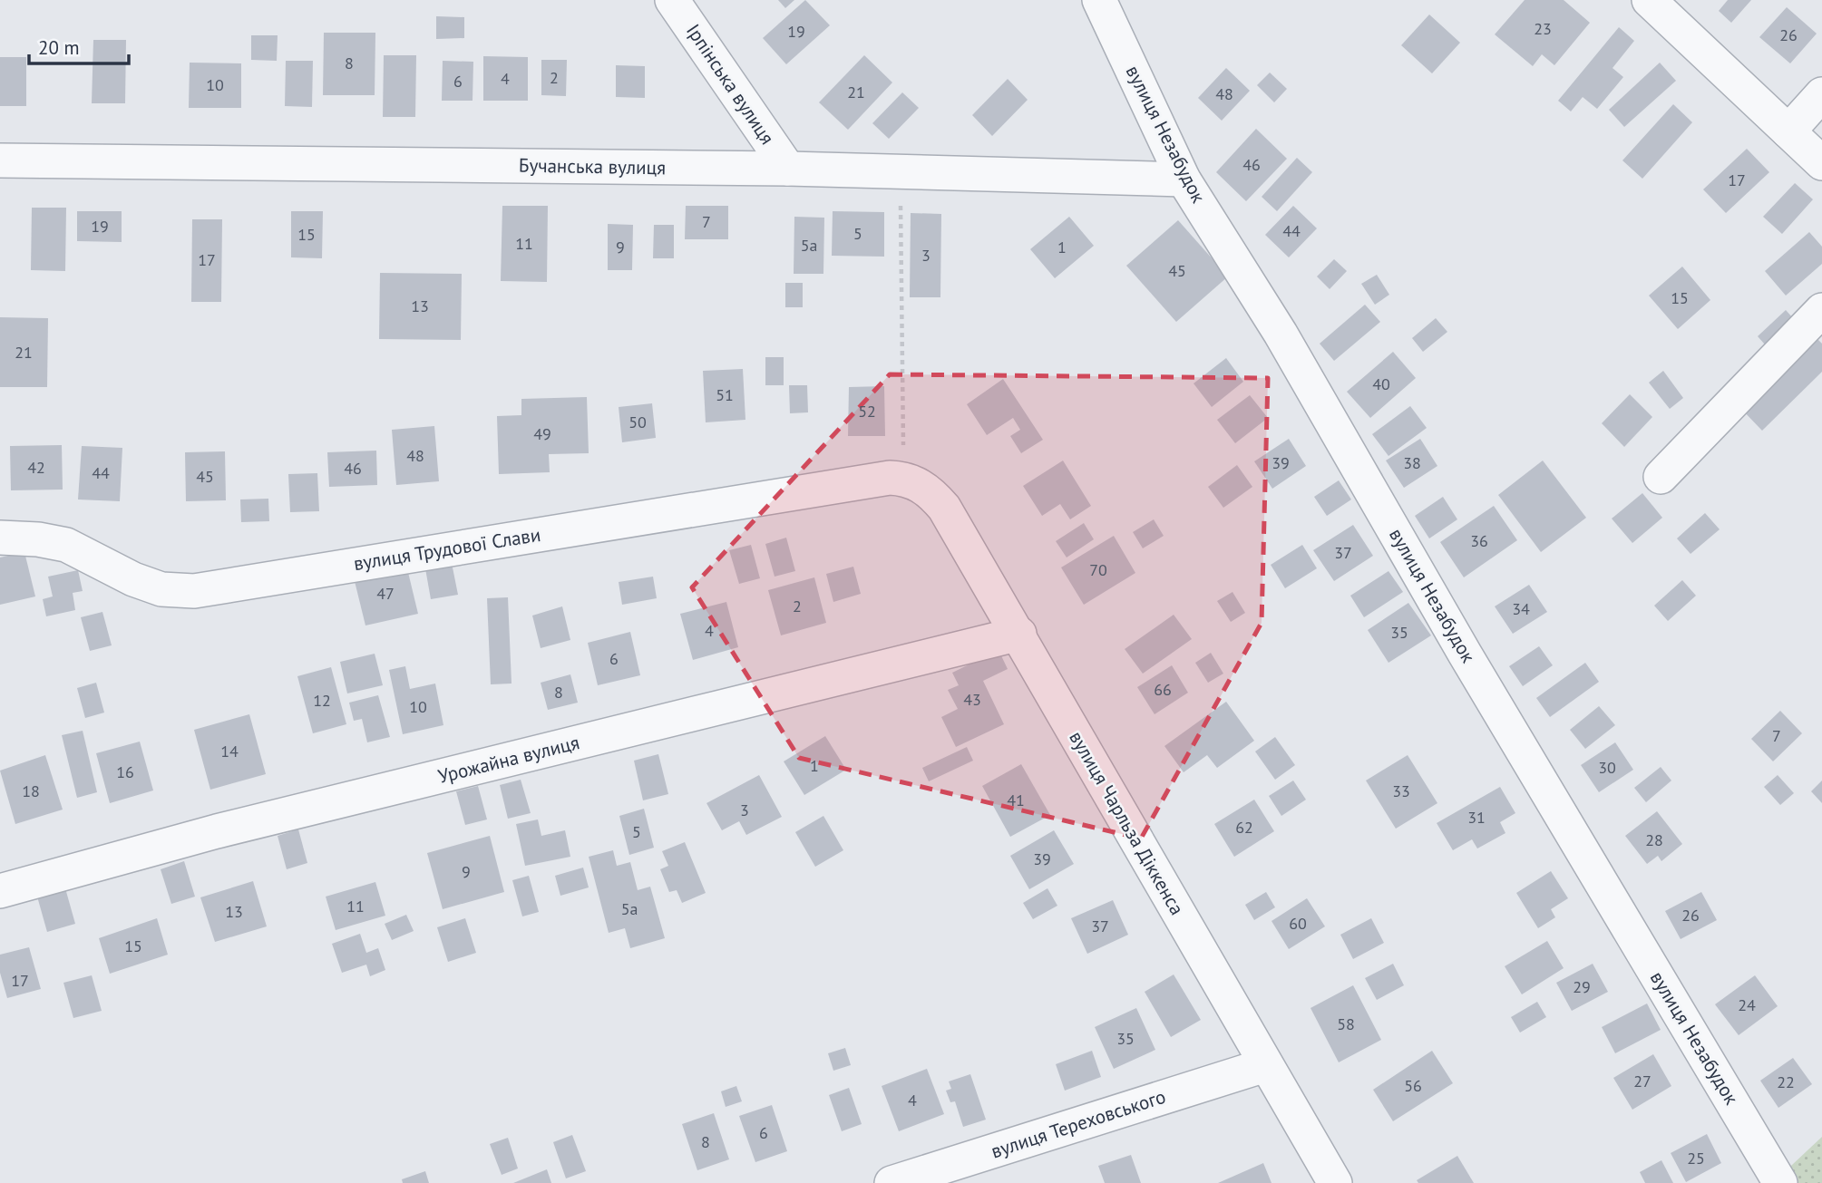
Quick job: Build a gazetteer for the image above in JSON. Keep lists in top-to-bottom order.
{
  "streets": {
    "street": [
      "Ірпінська вулиця",
      "вулиця Незабудок",
      "Бучанська вулиця",
      "вулиця Трудової Слави",
      "Урожайна вулиця",
      "вулиця Чарльза Діккенса",
      "вулиця Тереховського"
    ]
  },
  "crossings": [
    ["Ірпінська вулиця", "Бучанська вулиця"],
    ["вулиця Незабудок", "Бучанська вулиця"],
    ["вулиця Трудової Слави", "вулиця Чарльза Діккенса"],
    ["Урожайна вулиця", "вулиця Чарльза Діккенса"],
    ["вулиця Чарльза Діккенса", "вулиця Тереховського"]
  ],
  "house_numbers": [
    "23",
    "19",
    "26",
    "8",
    "2",
    "4",
    "6",
    "10",
    "21",
    "48",
    "46",
    "17",
    "7",
    "19",
    "44",
    "5",
    "15",
    "11",
    "5а",
    "9",
    "1",
    "3",
    "17",
    "45",
    "15",
    "13",
    "21",
    "40",
    "51",
    "52",
    "50",
    "49",
    "48",
    "39",
    "38",
    "42",
    "46",
    "44",
    "45",
    "36",
    "37",
    "70",
    "47",
    "2",
    "34",
    "4",
    "35",
    "6",
    "66",
    "8",
    "43",
    "12",
    "10",
    "7",
    "14",
    "1",
    "30",
    "16",
    "18",
    "33",
    "41",
    "3",
    "31",
    "62",
    "5",
    "28",
    "39",
    "9",
    "11",
    "5а",
    "13",
    "26",
    "60",
    "37",
    "15",
    "17",
    "29",
    "24",
    "58",
    "35",
    "27",
    "22",
    "56",
    "4",
    "6",
    "8",
    "25"
  ],
  "scale_bar": "20 m"
}
